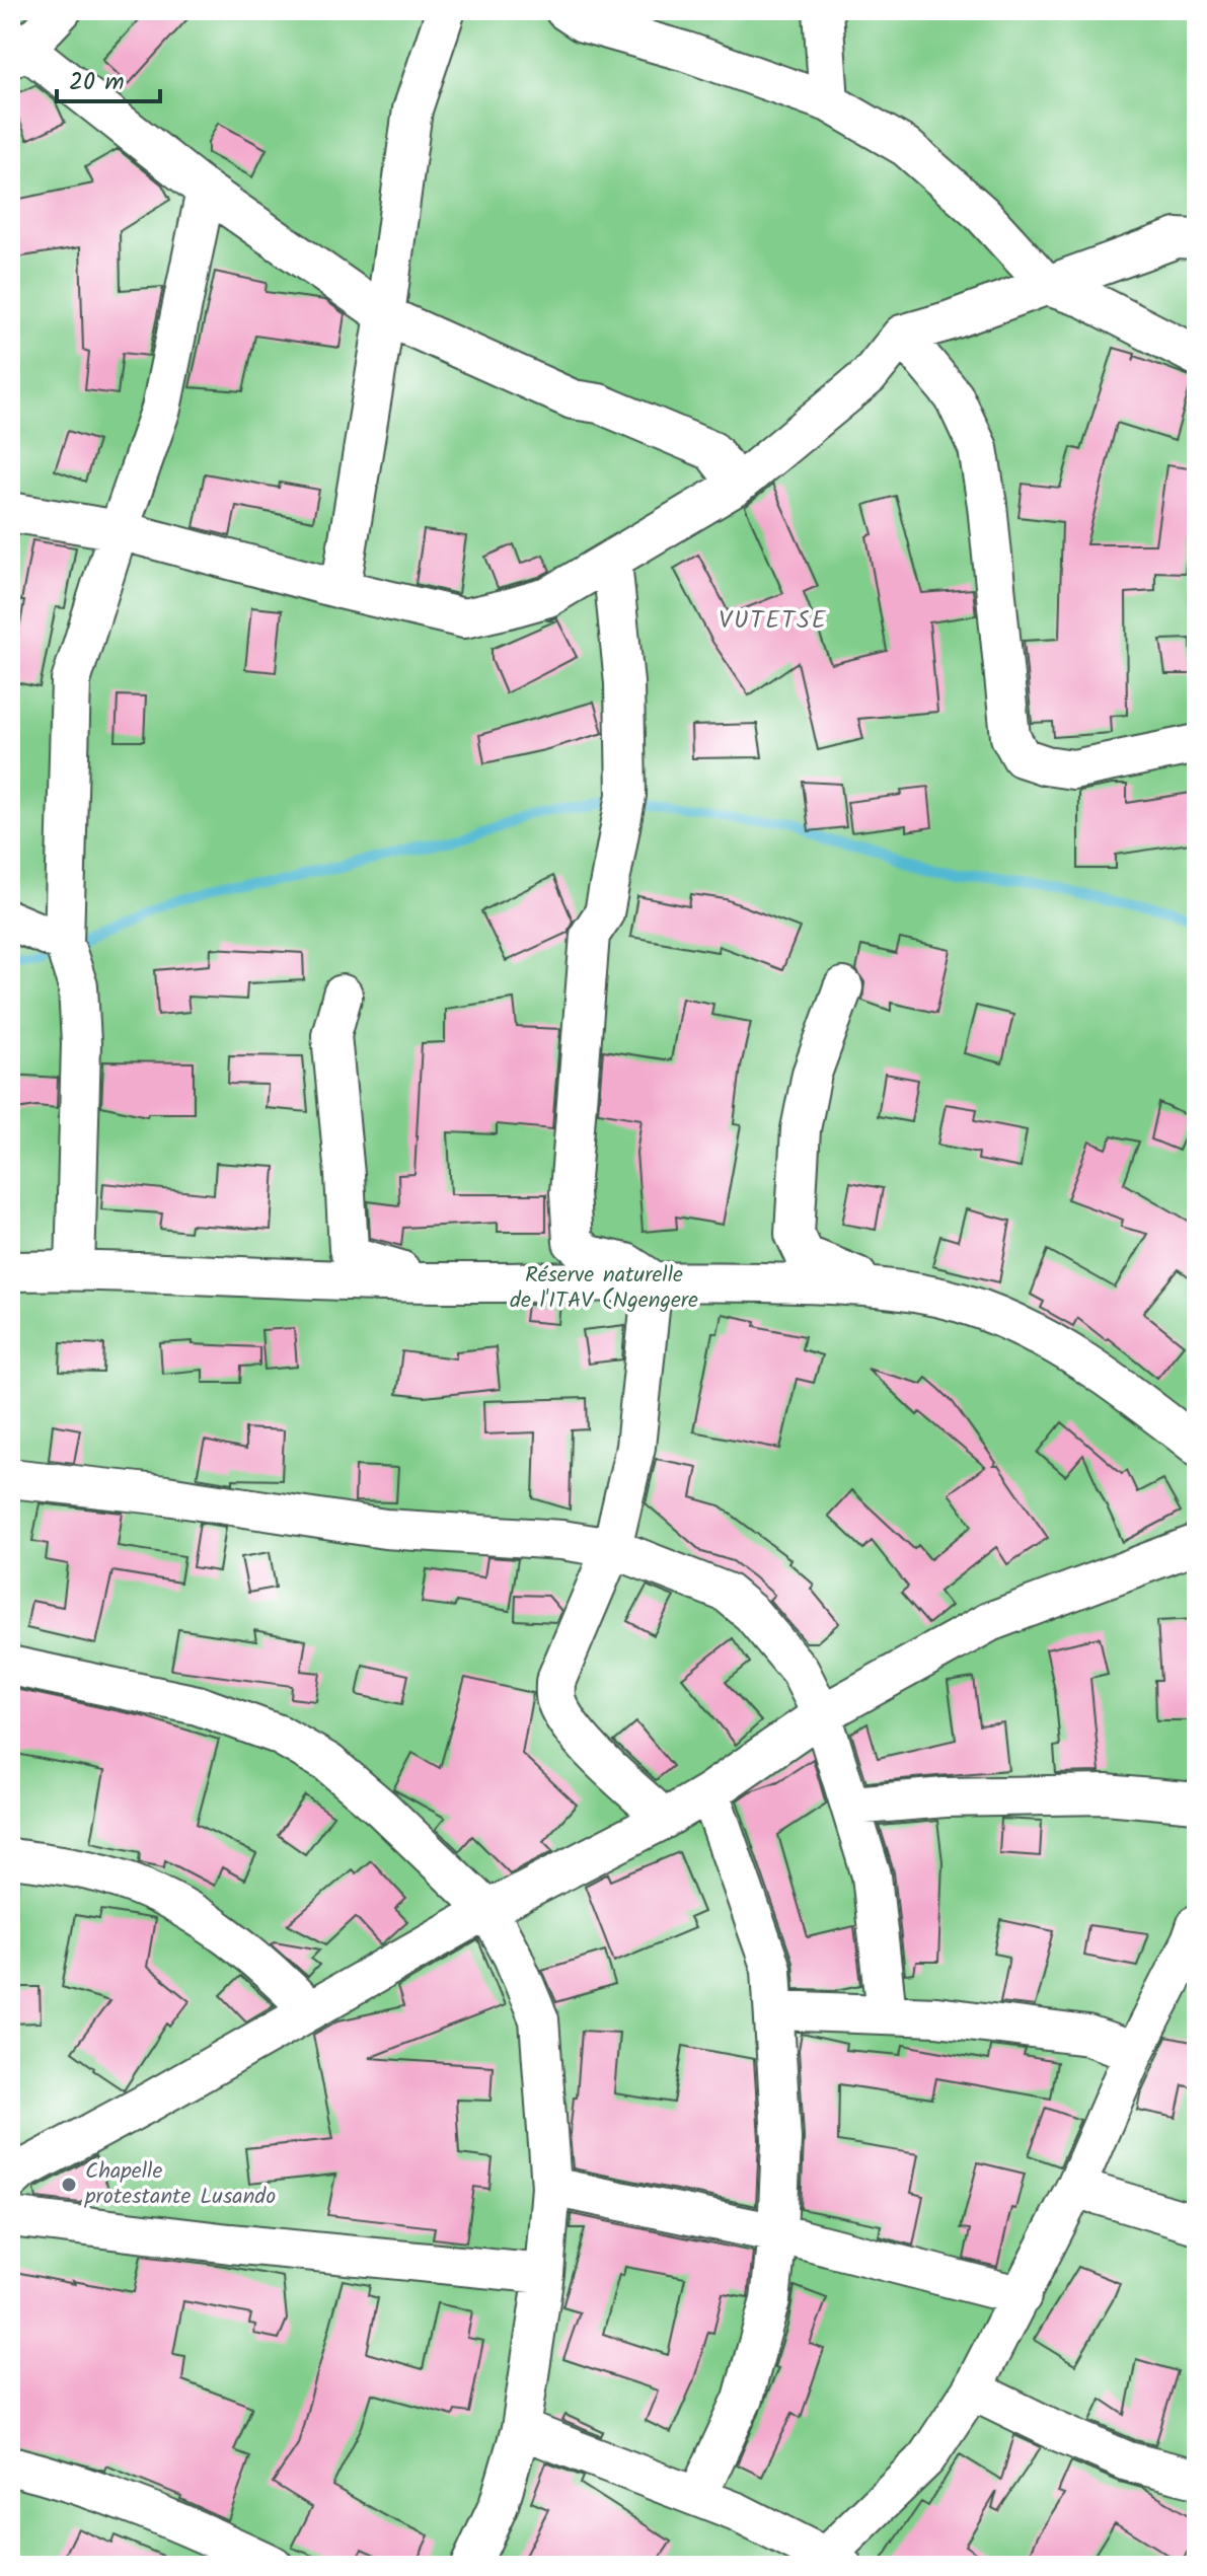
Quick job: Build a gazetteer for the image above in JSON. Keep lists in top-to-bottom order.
{
  "districts": ["VUTETSE"],
  "parks": ["Réserve naturelle de l'ITAV (Ngengere"],
  "places": ["Chapelle protestante Lusando"],
  "scale_bar": "20 m"
}
